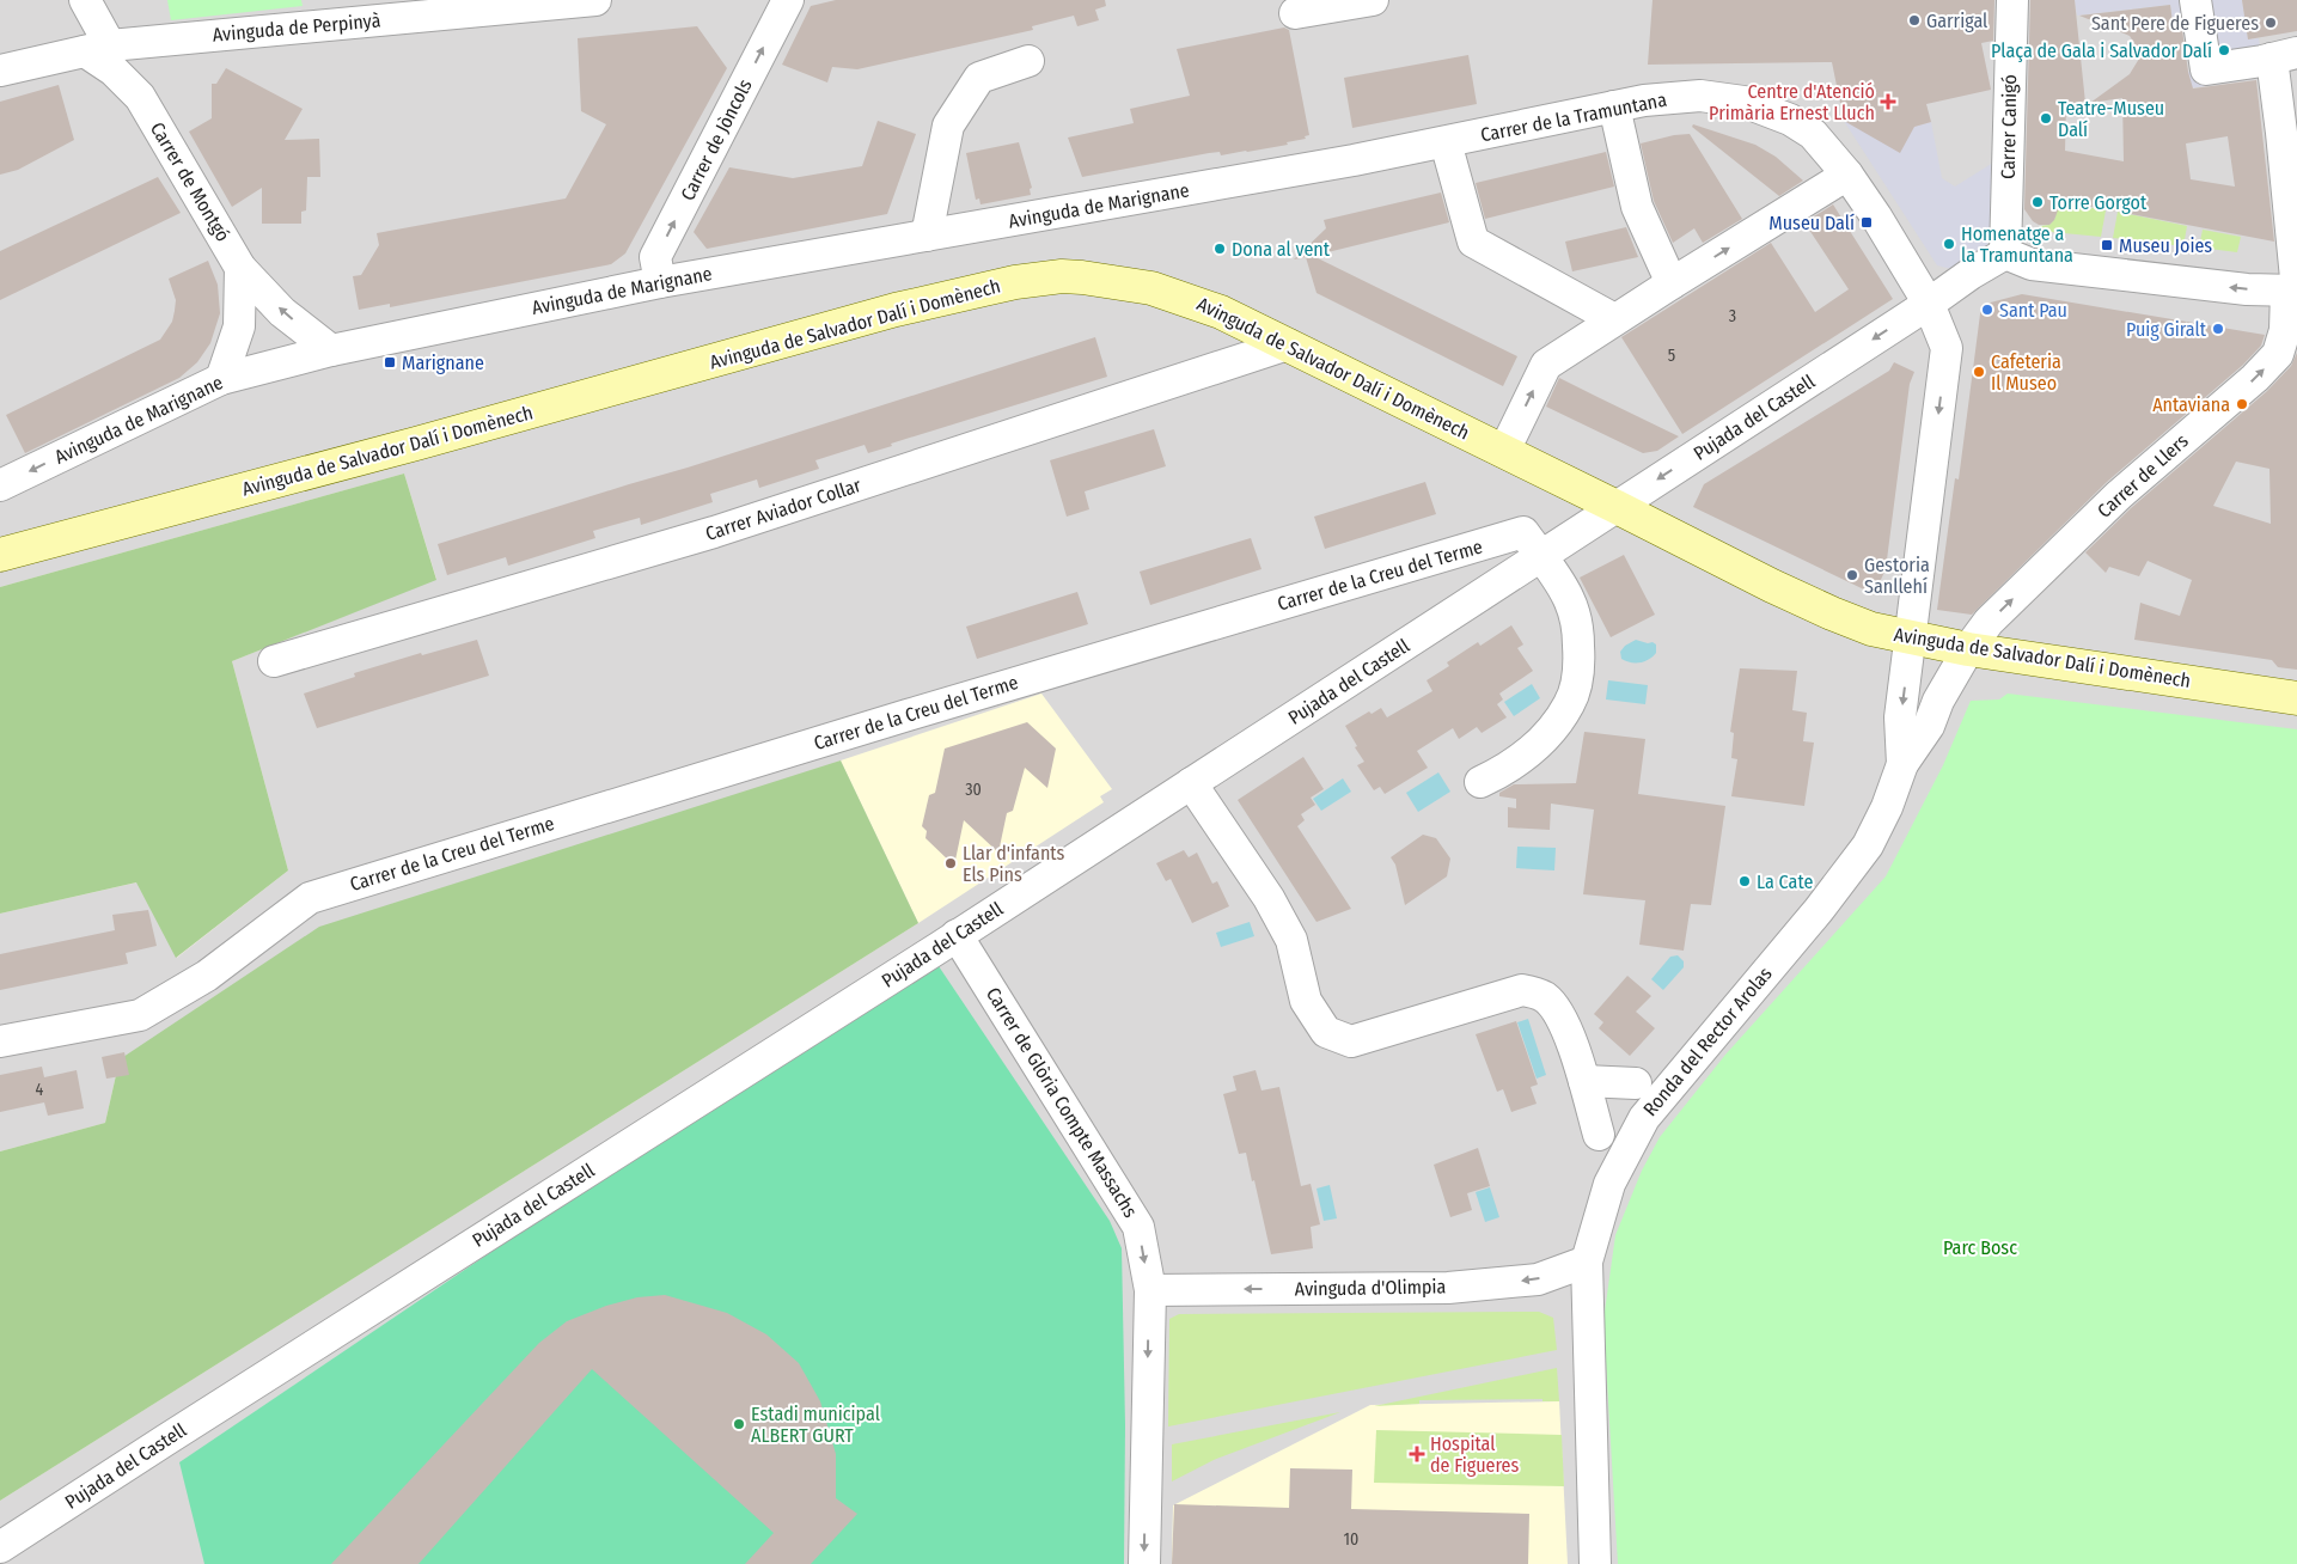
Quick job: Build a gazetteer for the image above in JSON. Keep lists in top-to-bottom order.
{
  "streets": {
    "main road": ["Avinguda de Salvador Dalí i Domènech"],
    "street": [
      "Avinguda de Perpinyà",
      "Carrer de la Tramuntana",
      "Carrer Canigó",
      "Carrer de Jòncols",
      "Carrer de Montgó",
      "Avinguda de Marignane",
      "Pujada del Castell",
      "Carrer de Llers",
      "Carrer Aviador Collar",
      "Carrer de la Creu del Terme",
      "Ronda del Rector Arolas",
      "Carrer de Glòria Compte Massachs",
      "Avinguda d'Olimpia"
    ]
  },
  "crossings": [
    ["Avinguda de Perpinyà", "Carrer de Montgó"],
    ["Carrer de la Tramuntana", "Avinguda de Marignane"],
    ["Carrer de la Tramuntana", "Pujada del Castell"],
    ["Carrer de la Tramuntana", "Ronda del Rector Arolas"],
    ["Carrer Canigó", "Pujada del Castell"],
    ["Carrer de Jòncols", "Avinguda de Marignane"],
    ["Carrer de Montgó", "Avinguda de Marignane"],
    ["Avinguda de Salvador Dalí i Domènech", "Pujada del Castell"],
    ["Avinguda de Salvador Dalí i Domènech", "Carrer de Llers"],
    ["Avinguda de Salvador Dalí i Domènech", "Carrer Aviador Collar"],
    ["Avinguda de Salvador Dalí i Domènech", "Ronda del Rector Arolas"],
    ["Pujada del Castell", "Carrer de la Creu del Terme"],
    ["Pujada del Castell", "Carrer de Glòria Compte Massachs"],
    ["Carrer de Llers", "Ronda del Rector Arolas"],
    ["Ronda del Rector Arolas", "Avinguda d'Olimpia"],
    ["Carrer de Glòria Compte Massachs", "Avinguda d'Olimpia"]
  ],
  "one_way": ["Carrer de Llers", "Carrer de Glòria Compte Massachs", "Avinguda d'Olimpia"],
  "parks": ["Parc Bosc"],
  "places": {
    "other": [
      "Garrigal",
      "Sant Pere de Figueres",
      "Plaça de Gala i Salvador Dalí",
      "Teatre-Museu Dalí",
      "Torre Gorgot",
      "Homenatge a la Tramuntana",
      "Dona al vent",
      "Sant Pau",
      "Puig Giralt",
      "Cafeteria Il Museo",
      "Antaviana",
      "Gestoria Sanllehí",
      "Llar d'infants Els Pins",
      "La Cate",
      "Estadi municipal ALBERT GURT"
    ],
    "health": ["Centre d'Atenció Primària Ernest Lluch", "Hospital de Figueres"],
    "transit": ["Museu Dalí", "Museu Joies", "Marignane"]
  },
  "house_numbers": [
    "3",
    "5",
    "30",
    "4",
    "10"
  ]
}
